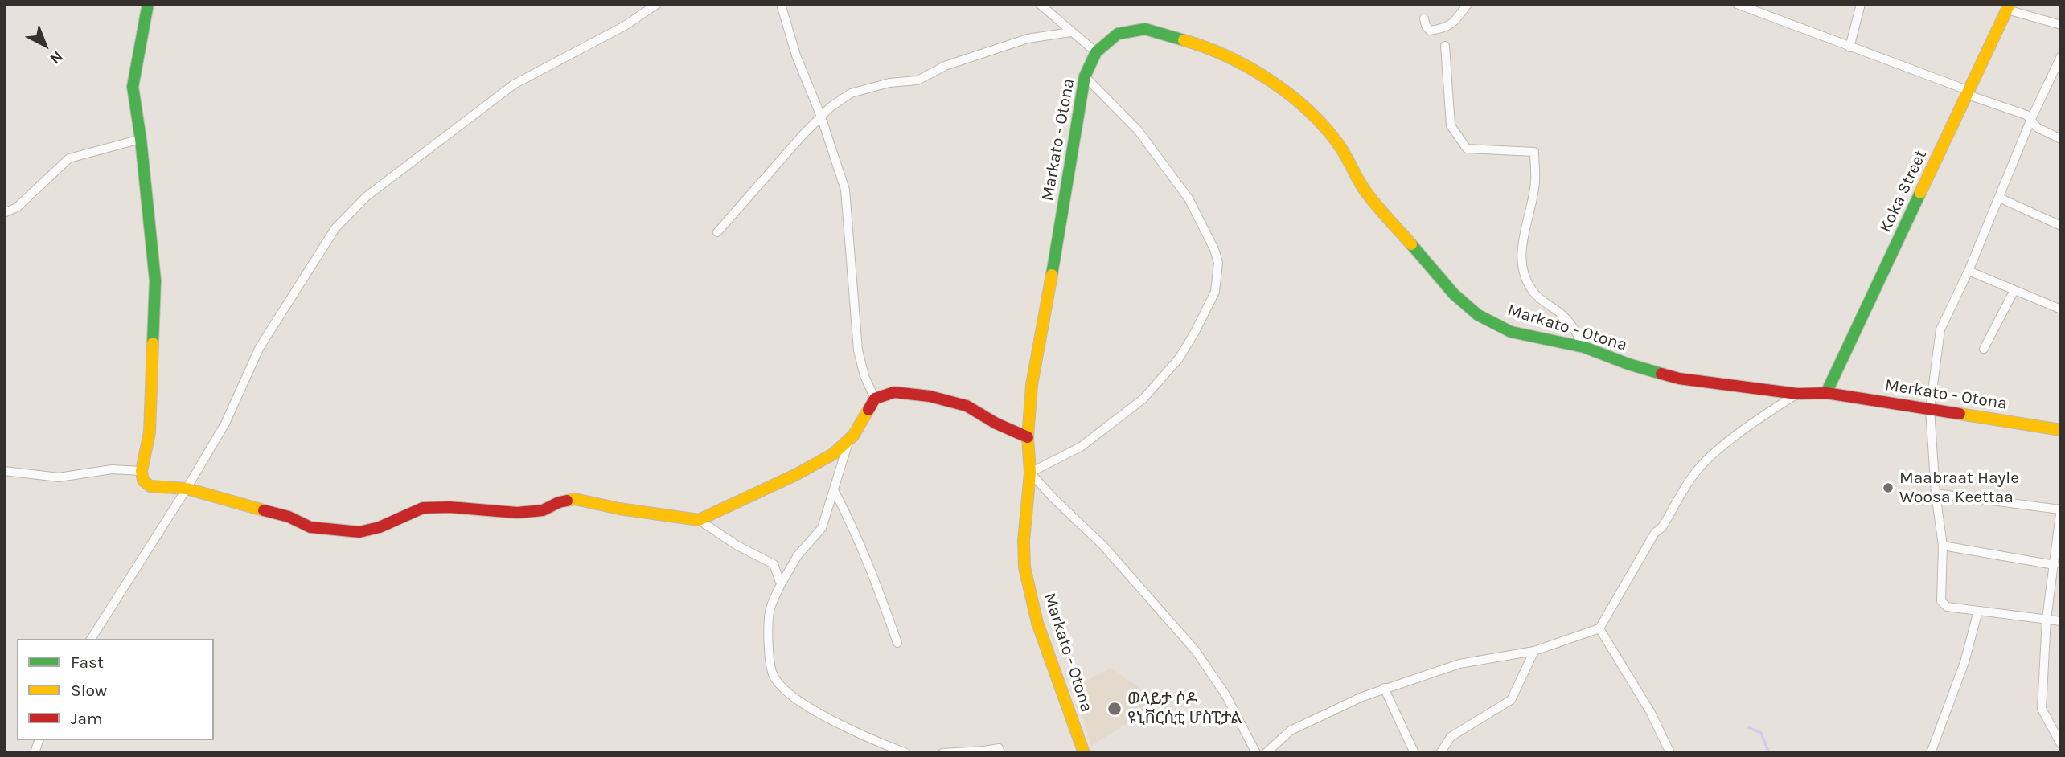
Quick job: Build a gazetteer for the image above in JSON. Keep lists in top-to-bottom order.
{
  "streets": {
    "main road": ["Markato - Otona", "Koka Street", "Merkato - Otona"]
  },
  "crossings": [
    ["Markato - Otona", "Koka Street"],
    ["Markato - Otona", "Merkato - Otona"],
    ["Koka Street", "Merkato - Otona"]
  ],
  "places": ["Maabraat Hayle Woosa Keettaa", "ወላይታ ሶዶ ዩኒቨርሲቲ ሆስፒታል"],
  "legend": ["Fast", "Slow", "Jam"],
  "north": "bottom right"
}
